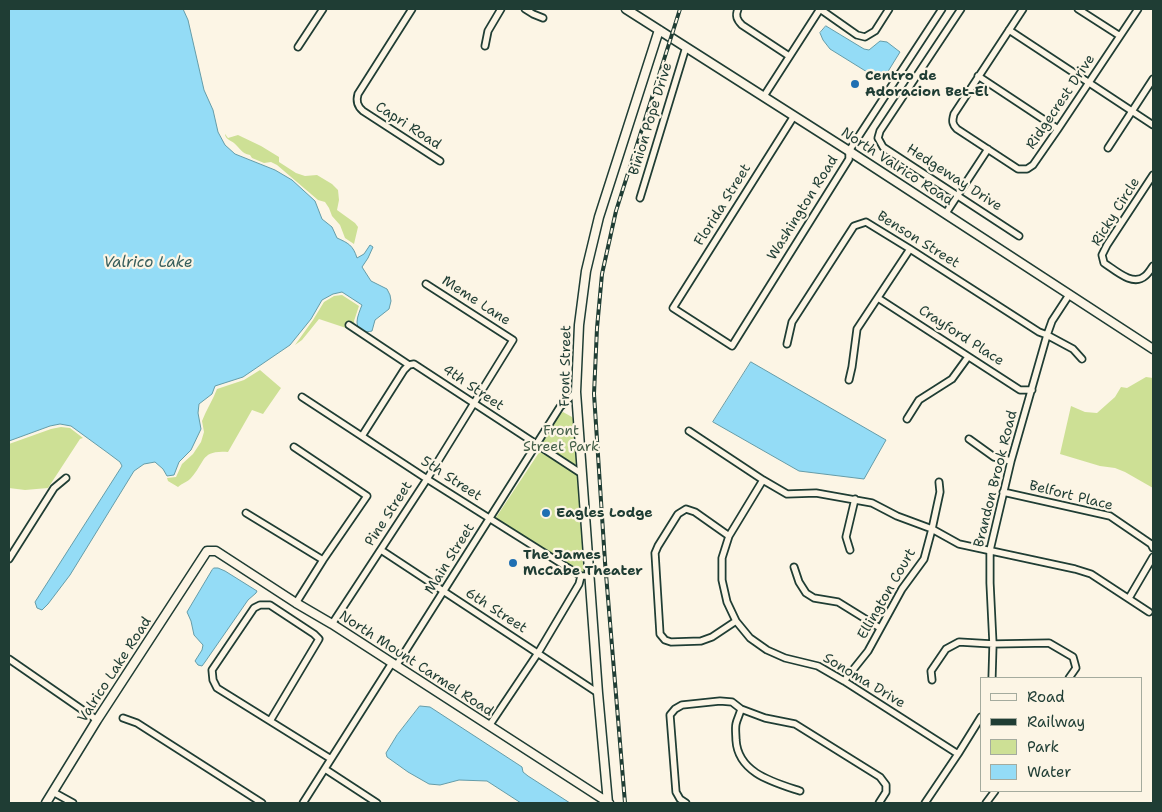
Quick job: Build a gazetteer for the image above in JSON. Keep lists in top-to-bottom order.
{
  "streets": {
    "street": [
      "Ridgecrest Drive",
      "Binion Pope Drive",
      "Capri Road",
      "North Valrico Road",
      "Hedgeway Drive",
      "Florida Street",
      "Washington Road",
      "Ricky Circle",
      "Benson Street",
      "Meme Lane",
      "Crayford Place",
      "Front Street",
      "4th Street",
      "5th Street",
      "Brandon Brook Road",
      "Belfort Place",
      "Pine Street",
      "Main Street",
      "Ellington Court",
      "6th Street",
      "North Mount Carmel Road",
      "Valrico Lake Road",
      "Sonoma Drive"
    ]
  },
  "crossings": [
    ["Binion Pope Drive", "North Valrico Road"],
    ["North Valrico Road", "Florida Street"],
    ["North Valrico Road", "Washington Road"],
    ["North Valrico Road", "Front Street"],
    ["North Valrico Road", "Brandon Brook Road"],
    ["Florida Street", "Washington Road"],
    ["Benson Street", "Brandon Brook Road"],
    ["Meme Lane", "Pine Street"],
    ["Crayford Place", "Brandon Brook Road"],
    ["Front Street", "4th Street"],
    ["Front Street", "Main Street"],
    ["Front Street", "6th Street"],
    ["Front Street", "North Mount Carmel Road"],
    ["4th Street", "Pine Street"],
    ["4th Street", "Main Street"],
    ["5th Street", "Pine Street"],
    ["5th Street", "Main Street"],
    ["Brandon Brook Road", "Belfort Place"],
    ["Pine Street", "6th Street"],
    ["Pine Street", "North Mount Carmel Road"],
    ["Main Street", "6th Street"],
    ["Main Street", "North Mount Carmel Road"],
    ["Ellington Court", "Sonoma Drive"],
    ["North Mount Carmel Road", "Valrico Lake Road"]
  ],
  "water": ["Valrico Lake"],
  "parks": ["Front Street Park"],
  "places": ["Centro de Adoracion Bet-El", "Eagles Lodge", "The James McCabe Theater"],
  "legend": [
    "Road",
    "Railway",
    "Park",
    "Water"
  ]
}
